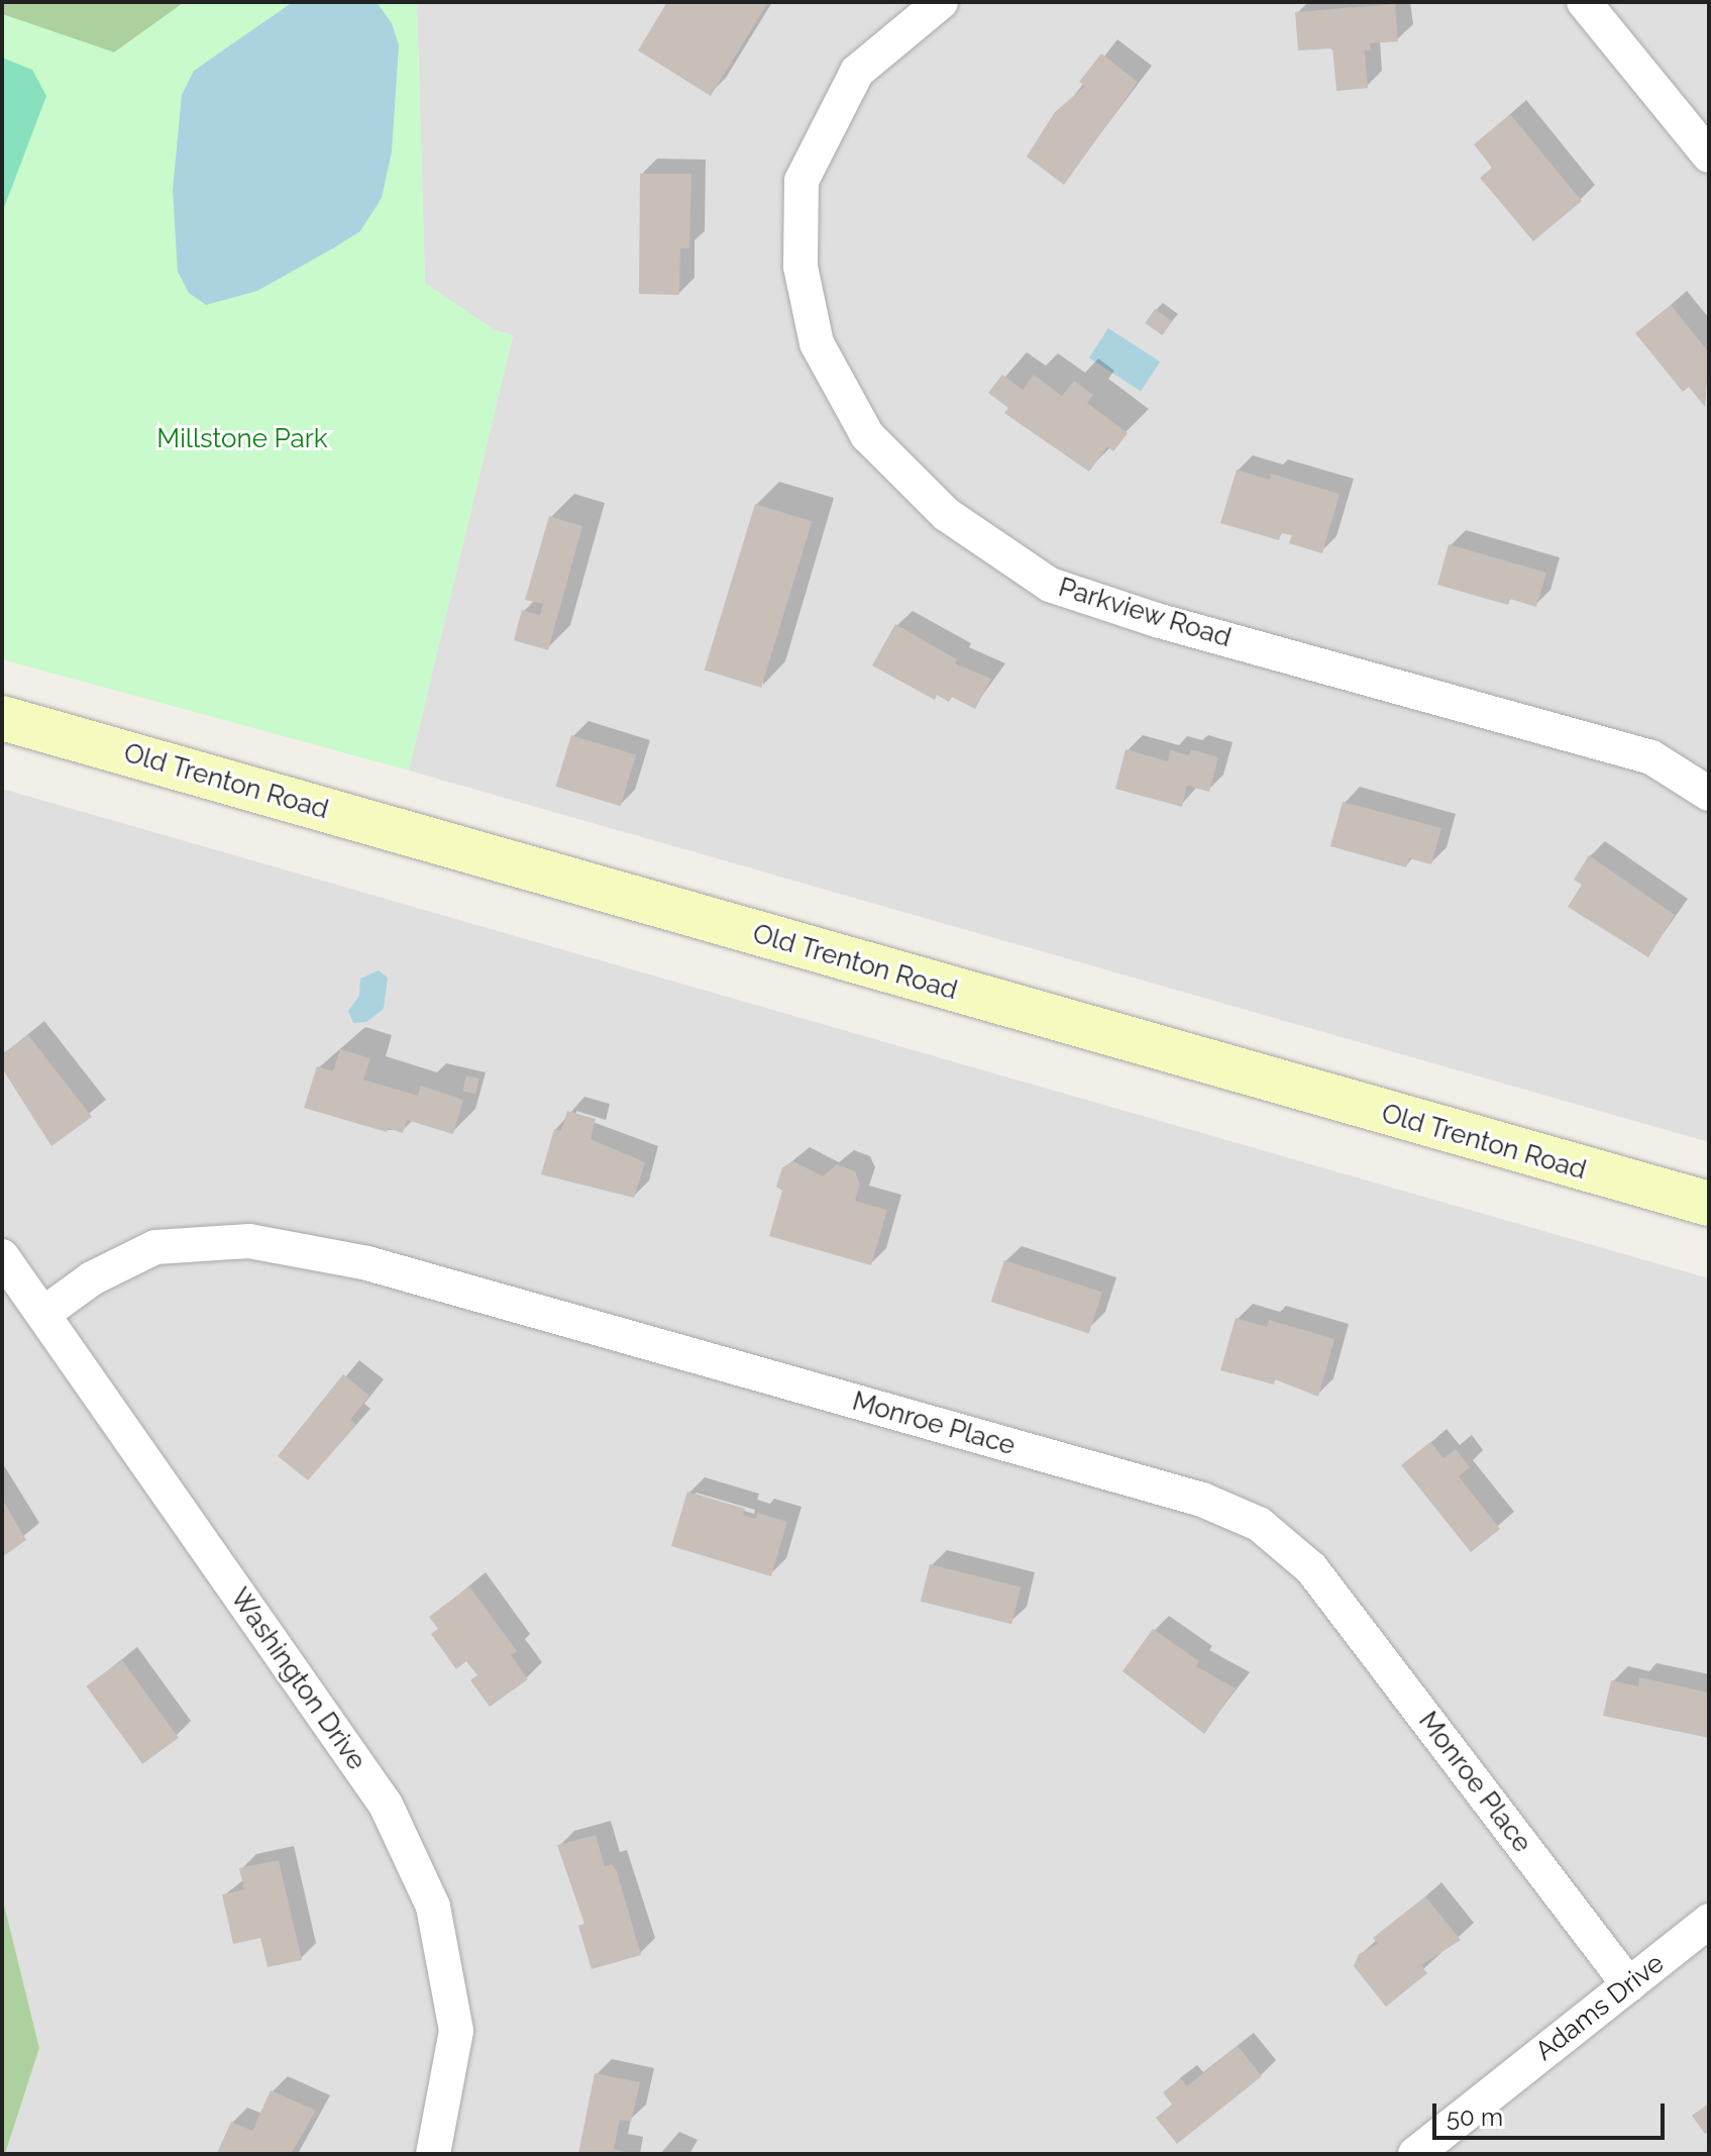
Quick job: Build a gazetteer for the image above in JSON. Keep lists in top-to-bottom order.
{
  "streets": {
    "main road": ["Old Trenton Road"],
    "street": [
      "Parkview Road",
      "Monroe Place",
      "Washington Drive",
      "Adams Drive"
    ]
  },
  "crossings": [
    ["Monroe Place", "Washington Drive"],
    ["Monroe Place", "Adams Drive"]
  ],
  "parks": ["Millstone Park"],
  "scale_bar": "50 m"
}
